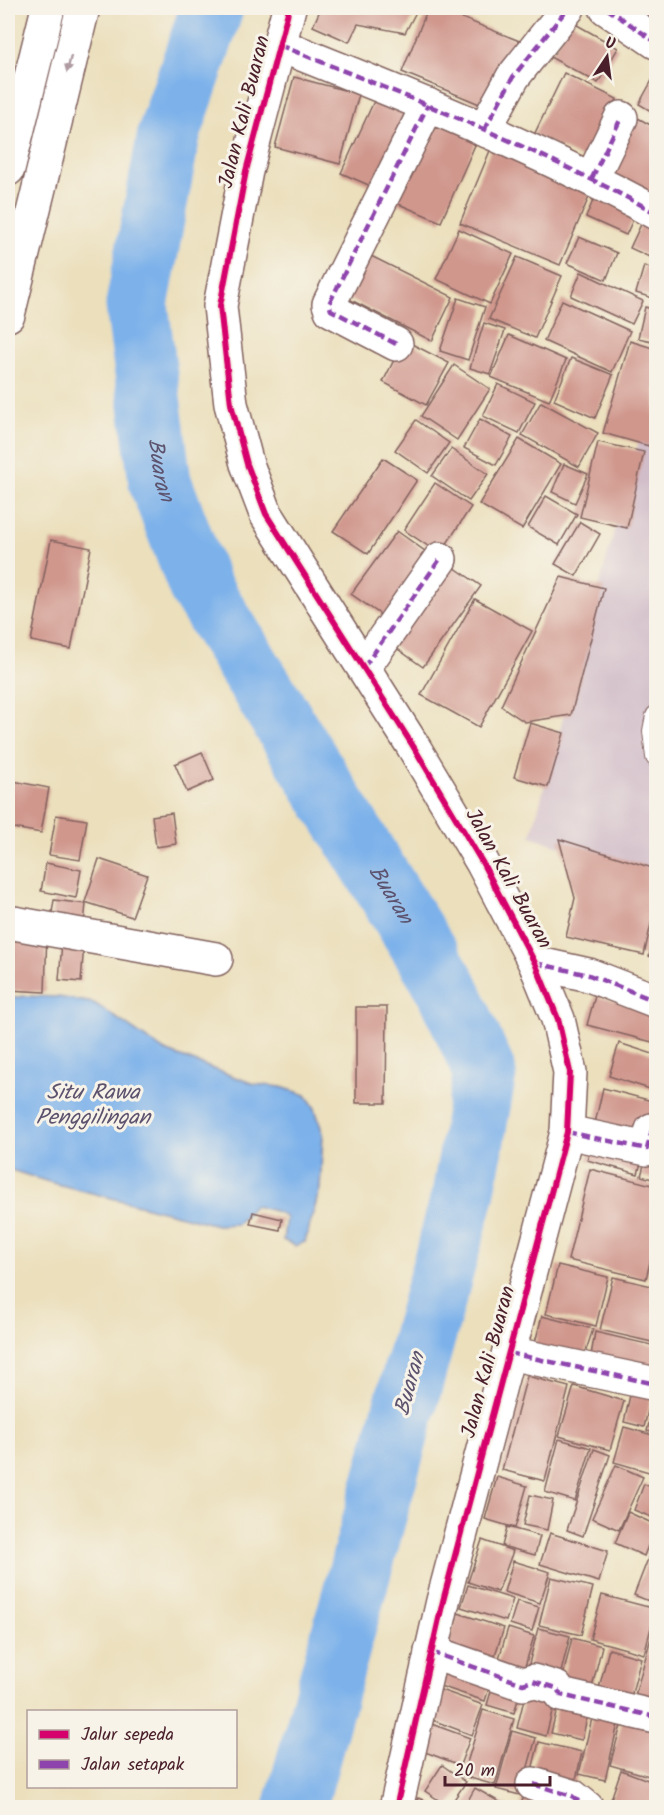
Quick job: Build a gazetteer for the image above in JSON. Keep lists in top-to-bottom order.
{
  "streets": {
    "street": ["Jalan Kali Buaran"]
  },
  "water": ["Buaran", "Situ Rawa Penggilingan"],
  "legend": ["Jalur sepeda", "Jalan setapak"],
  "scale_bar": "20 m",
  "north": "top"
}
